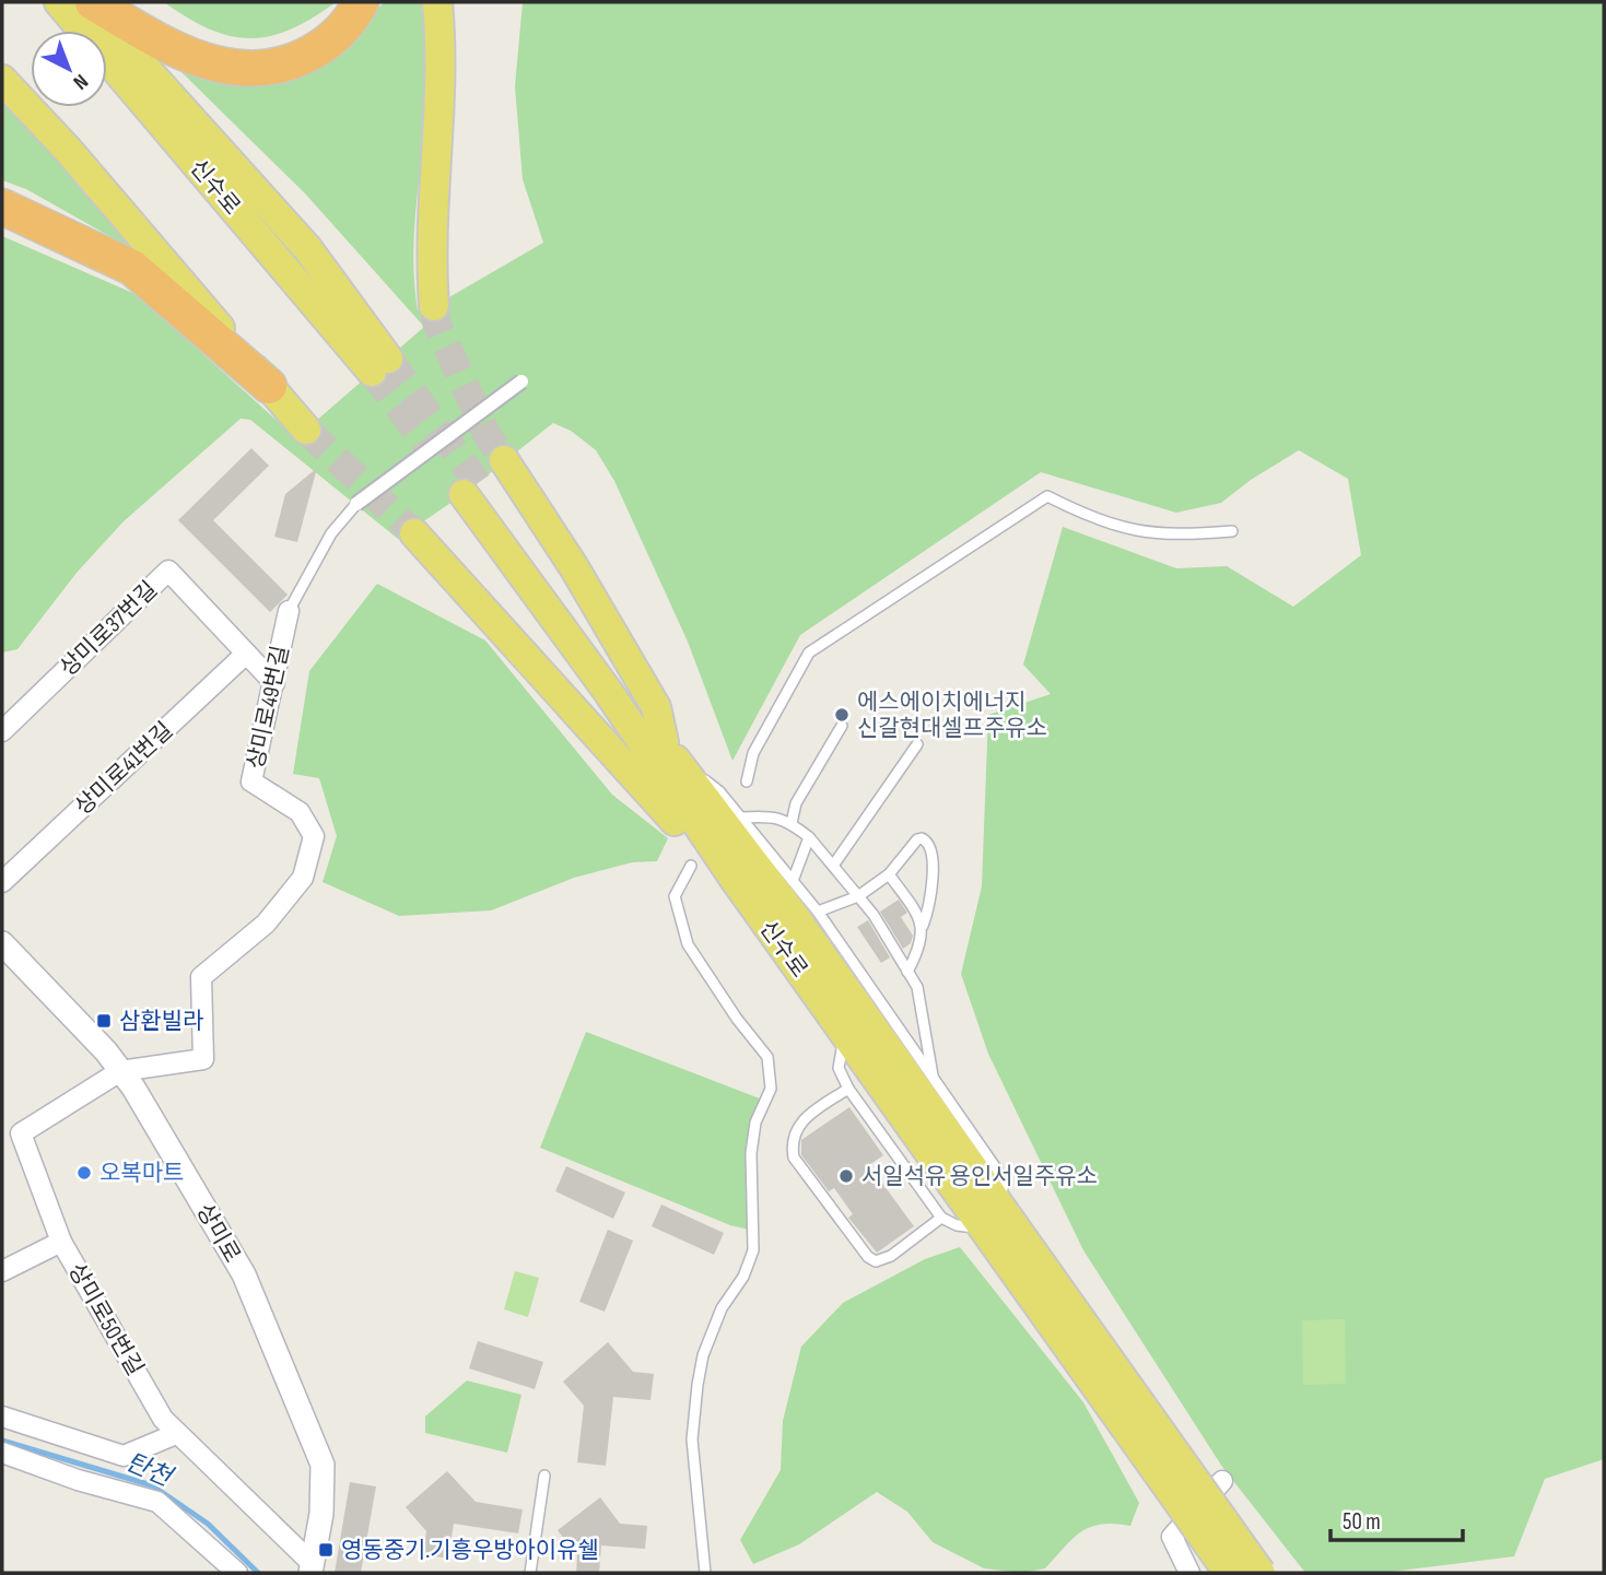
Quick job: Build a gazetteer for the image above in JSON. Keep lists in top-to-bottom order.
{
  "streets": {
    "main road": ["신수로"],
    "street": [
      "상미로37번길",
      "상미로49번길",
      "상미로41번길",
      "상미로",
      "상미로50번길"
    ]
  },
  "crossings": [
    ["상미로37번길", "상미로49번길"],
    ["상미로37번길", "상미로41번길"],
    ["상미로49번길", "상미로"],
    ["상미로49번길", "상미로50번길"],
    ["상미로", "상미로50번길"]
  ],
  "water": ["탄천"],
  "places": {
    "other": ["에스에이치에너지 신갈현대셀프주유소", "오복마트", "서일석유 용인서일주유소"],
    "transit": ["삼환빌라", "영동중기.기흥우방아이유쉘"]
  },
  "scale_bar": "50 m",
  "north": "bottom right"
}
